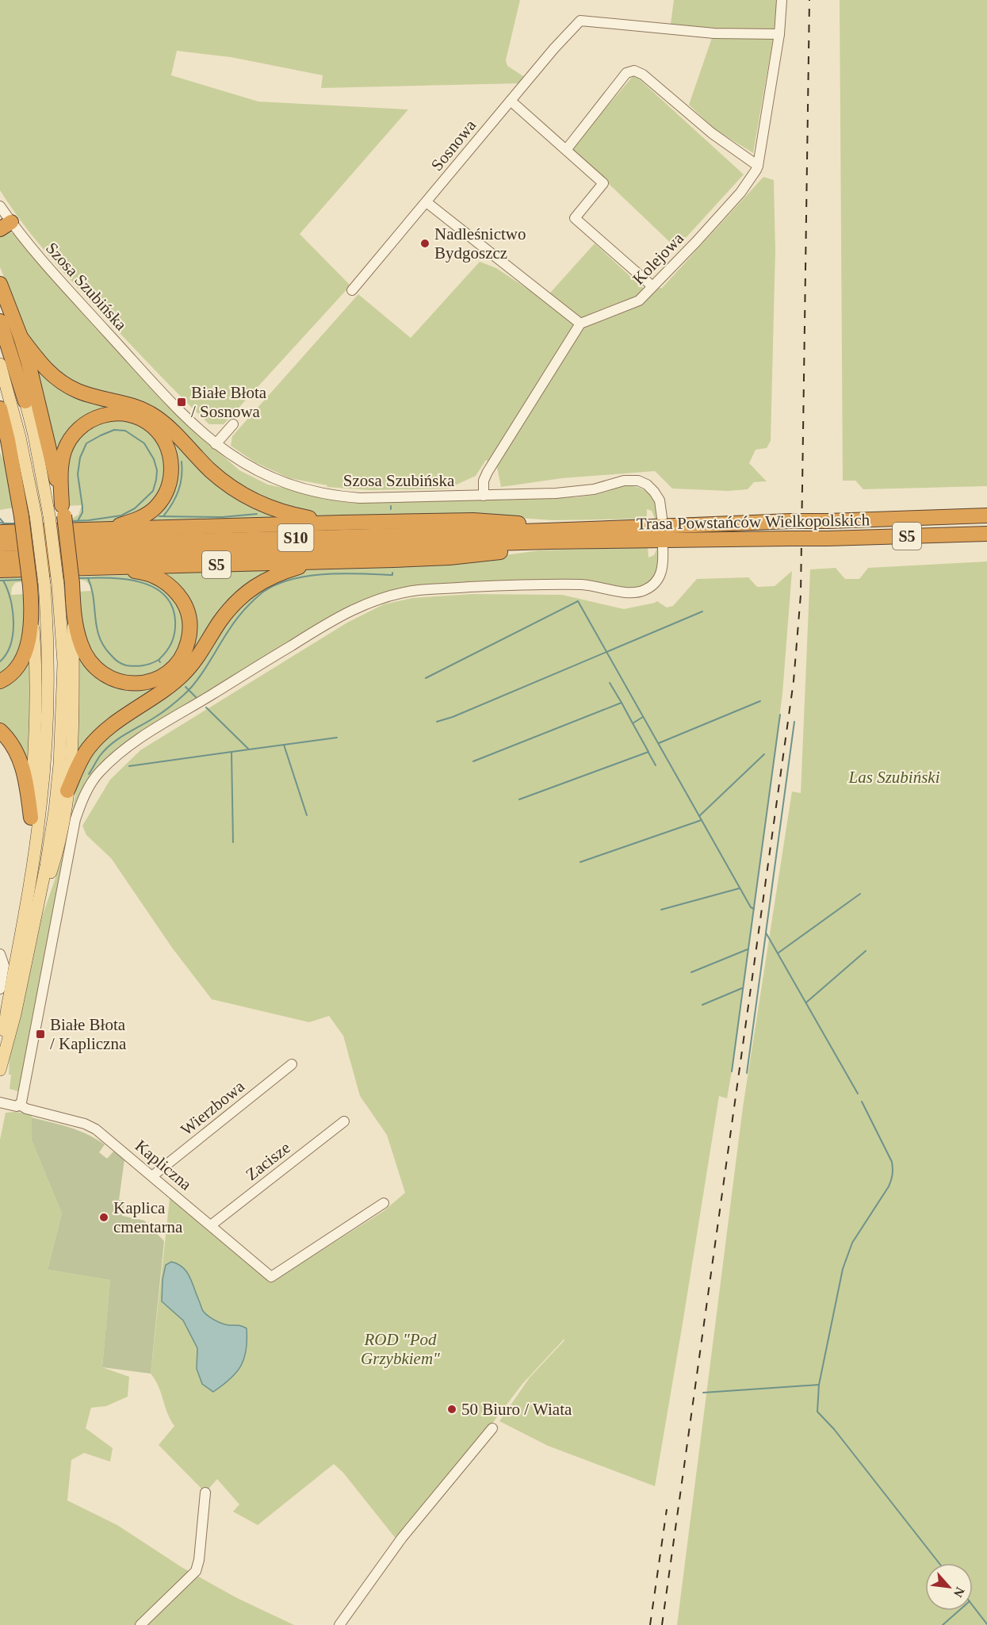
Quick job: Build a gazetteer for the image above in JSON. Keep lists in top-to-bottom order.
{
  "streets": {
    "highway": ["Trasa Powstańców Wielkopolskich", "S5", "S10"],
    "street": [
      "Sosnowa",
      "Kolejowa",
      "Szosa Szubińska",
      "Wierzbowa",
      "Zacisze",
      "Kapliczna"
    ]
  },
  "crossings": [
    ["Sosnowa", "Kolejowa"],
    ["Trasa Powstańców Wielkopolskich", "S5"],
    ["Trasa Powstańców Wielkopolskich", "S10"],
    ["S5", "S10"],
    ["Wierzbowa", "Kapliczna"],
    ["Zacisze", "Kapliczna"]
  ],
  "parks": ["Las Szubiński", "ROD \"Pod Grzybkiem\""],
  "places": {
    "other": ["Nadleśnictwo Bydgoszcz", "Kaplica cmentarna", "50 Biuro / Wiata"],
    "transit": ["Białe Błota / Sosnowa", "Białe Błota / Kapliczna"]
  },
  "north": "bottom right"
}
